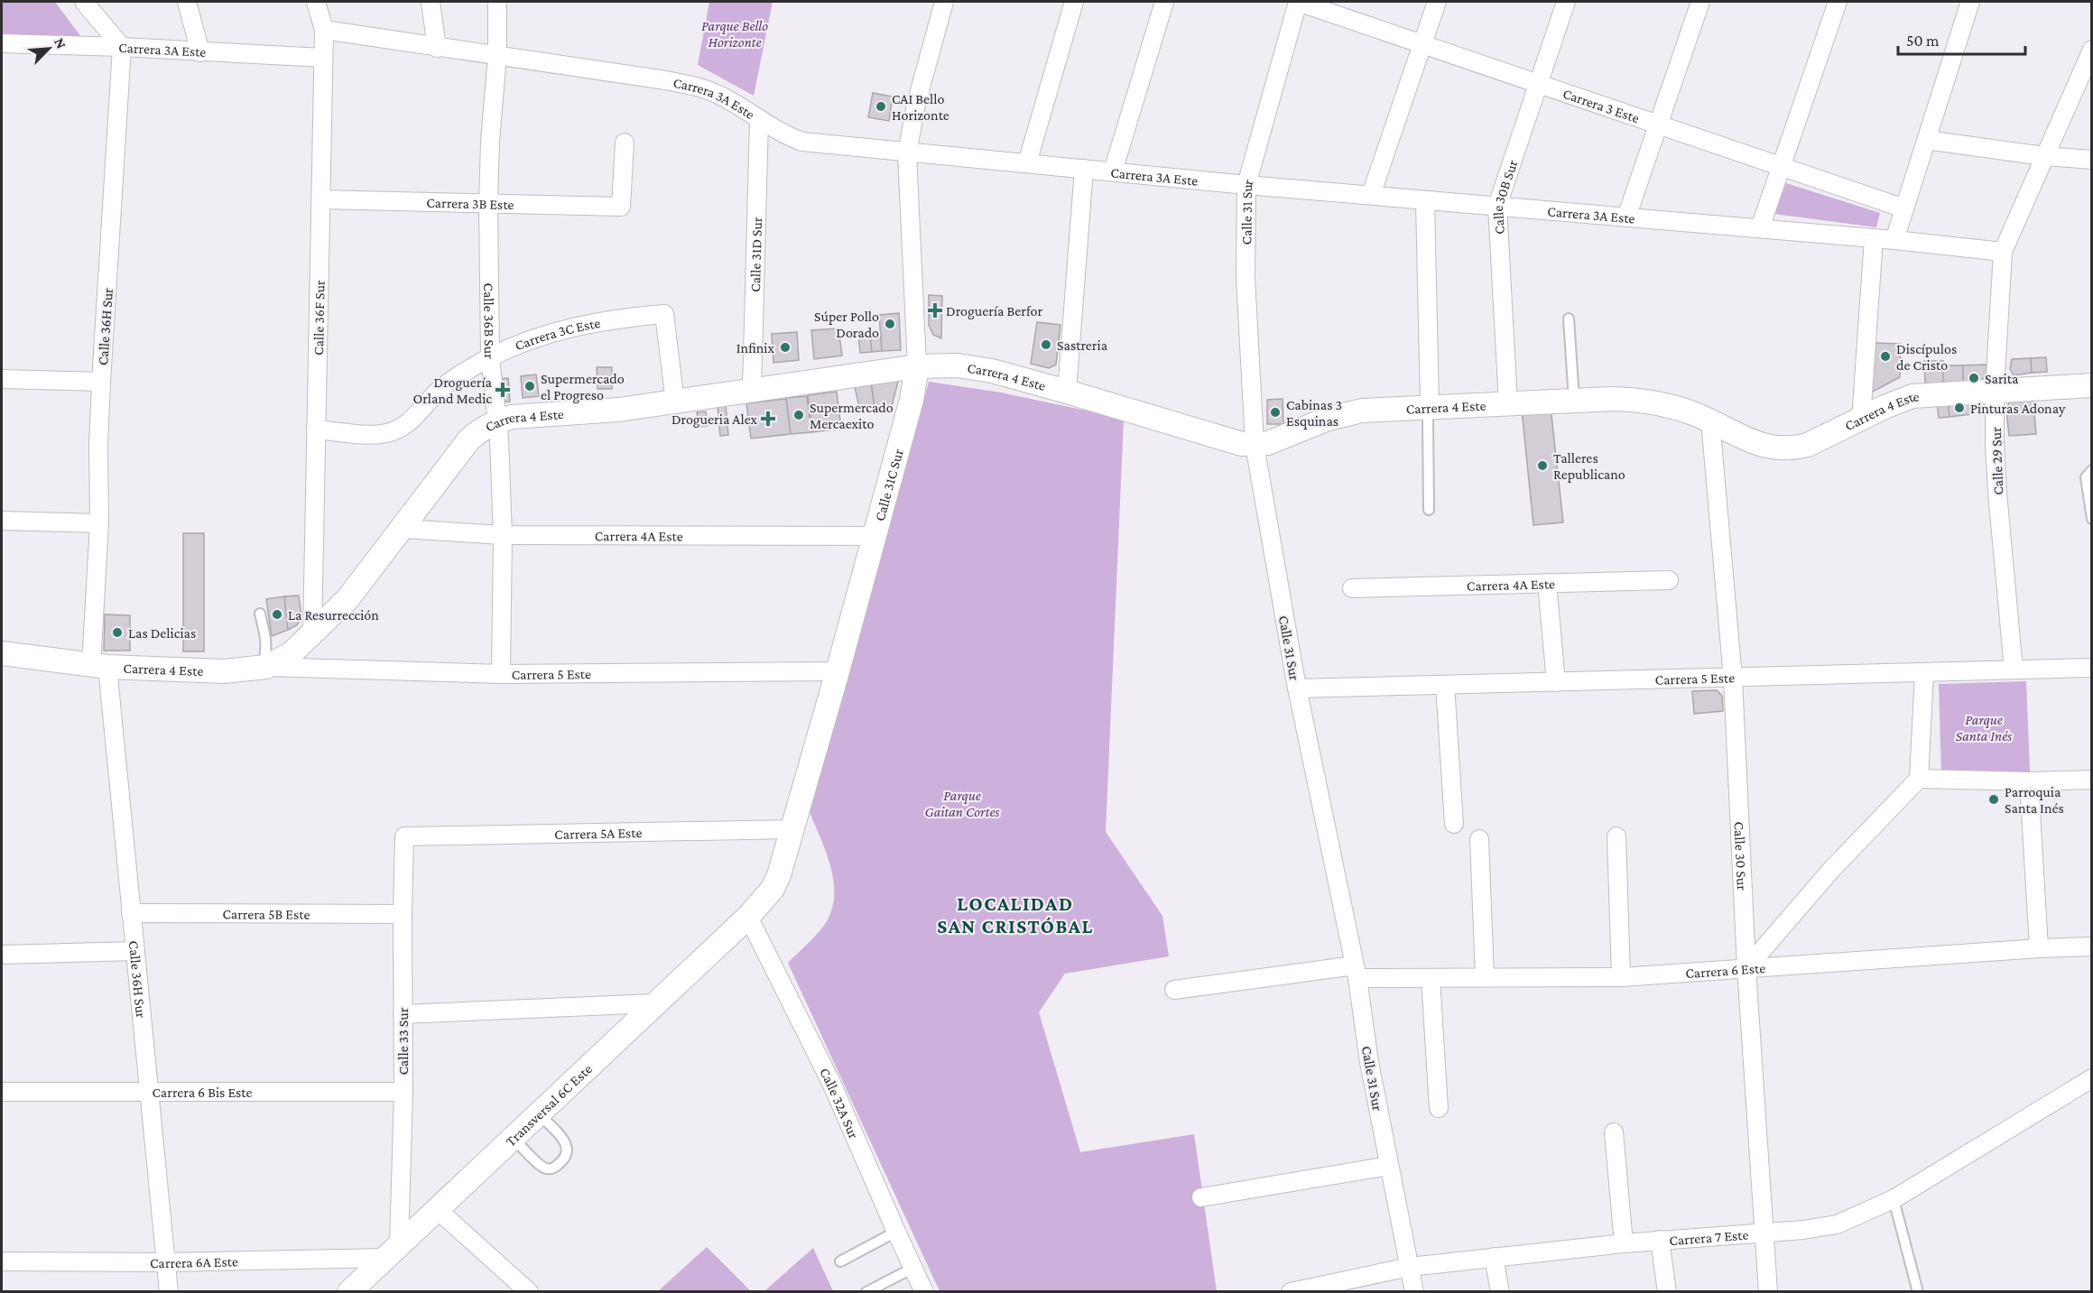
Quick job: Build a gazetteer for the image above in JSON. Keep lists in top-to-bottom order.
{
  "streets": {
    "street": [
      "Carrera 3A Este",
      "Carrera 3 Este",
      "Calle 30B Sur",
      "Carrera 3B Este",
      "Calle 31 Sur",
      "Calle 31D Sur",
      "Calle 36F Sur",
      "Calle 36B Sur",
      "Calle 36H Sur",
      "Carrera 3C Este",
      "Carrera 4 Este",
      "Calle 29 Sur",
      "Calle 31C Sur",
      "Carrera 4A Este",
      "Carrera 5 Este",
      "Carrera 5A Este",
      "Calle 30 Sur",
      "Carrera 5B Este",
      "Carrera 6 Este",
      "Calle 33 Sur",
      "Carrera 6 Bis Este",
      "Calle 32A Sur",
      "Transversal 6C Este",
      "Carrera 7 Este",
      "Carrera 6A Este"
    ]
  },
  "crossings": [
    ["Carrera 3A Este", "Calle 30B Sur"],
    ["Carrera 3A Este", "Calle 31 Sur"],
    ["Carrera 3A Este", "Calle 31D Sur"],
    ["Carrera 3A Este", "Calle 36F Sur"],
    ["Carrera 3A Este", "Calle 36B Sur"],
    ["Carrera 3A Este", "Calle 36H Sur"],
    ["Carrera 3A Este", "Calle 29 Sur"],
    ["Carrera 3A Este", "Calle 31C Sur"],
    ["Carrera 3 Este", "Calle 30B Sur"],
    ["Carrera 3 Este", "Calle 31 Sur"],
    ["Calle 30B Sur", "Carrera 4 Este"],
    ["Carrera 3B Este", "Calle 36F Sur"],
    ["Carrera 3B Este", "Calle 36B Sur"],
    ["Calle 31 Sur", "Carrera 4 Este"],
    ["Calle 31 Sur", "Carrera 5 Este"],
    ["Calle 31 Sur", "Carrera 6 Este"],
    ["Calle 31 Sur", "Carrera 7 Este"],
    ["Calle 31D Sur", "Carrera 4 Este"],
    ["Calle 36F Sur", "Carrera 3C Este"],
    ["Calle 36F Sur", "Carrera 4 Este"],
    ["Calle 36B Sur", "Carrera 3C Este"],
    ["Calle 36B Sur", "Carrera 4 Este"],
    ["Calle 36B Sur", "Carrera 4A Este"],
    ["Calle 36B Sur", "Carrera 5 Este"],
    ["Calle 36H Sur", "Carrera 4 Este"],
    ["Calle 36H Sur", "Carrera 5B Este"],
    ["Calle 36H Sur", "Carrera 6 Bis Este"],
    ["Calle 36H Sur", "Carrera 6A Este"],
    ["Carrera 3C Este", "Carrera 4 Este"],
    ["Carrera 4 Este", "Calle 29 Sur"],
    ["Carrera 4 Este", "Calle 31C Sur"],
    ["Carrera 4 Este", "Carrera 4A Este"],
    ["Carrera 4 Este", "Carrera 5 Este"],
    ["Carrera 4 Este", "Calle 30 Sur"],
    ["Calle 29 Sur", "Carrera 5 Este"],
    ["Calle 31C Sur", "Carrera 4A Este"],
    ["Calle 31C Sur", "Carrera 5 Este"],
    ["Calle 31C Sur", "Carrera 5A Este"],
    ["Calle 31C Sur", "Calle 32A Sur"],
    ["Calle 31C Sur", "Transversal 6C Este"],
    ["Carrera 5 Este", "Calle 30 Sur"],
    ["Carrera 5A Este", "Calle 33 Sur"],
    ["Calle 30 Sur", "Carrera 6 Este"],
    ["Calle 30 Sur", "Carrera 7 Este"],
    ["Carrera 5B Este", "Calle 33 Sur"],
    ["Calle 33 Sur", "Carrera 6 Bis Este"],
    ["Calle 33 Sur", "Transversal 6C Este"],
    ["Calle 33 Sur", "Carrera 6A Este"],
    ["Calle 32A Sur", "Transversal 6C Este"],
    ["Transversal 6C Este", "Carrera 6A Este"]
  ],
  "districts": ["LOCALIDAD SAN CRISTÓBAL"],
  "parks": ["Parque Bello Horizonte", "Parque Santa Inés", "Parque Gaitan Cortes"],
  "places": {
    "other": [
      "CAI Bello Horizonte",
      "Súper Pollo Dorado",
      "Sastreria",
      "Infinix",
      "Discípulos de Cristo",
      "Sarita",
      "Supermercado el Progreso",
      "Pinturas Adonay",
      "Cabinas 3 Esquinas",
      "Supermercado Mercaexito",
      "Talleres Republicano",
      "La Resurrección",
      "Las Delicias",
      "Parroquia Santa Inés"
    ],
    "health": ["Droguería Berfor", "Droguería Orland Medic", "Drogueria Alex"]
  },
  "scale_bar": "50 m",
  "north": "top right"
}
